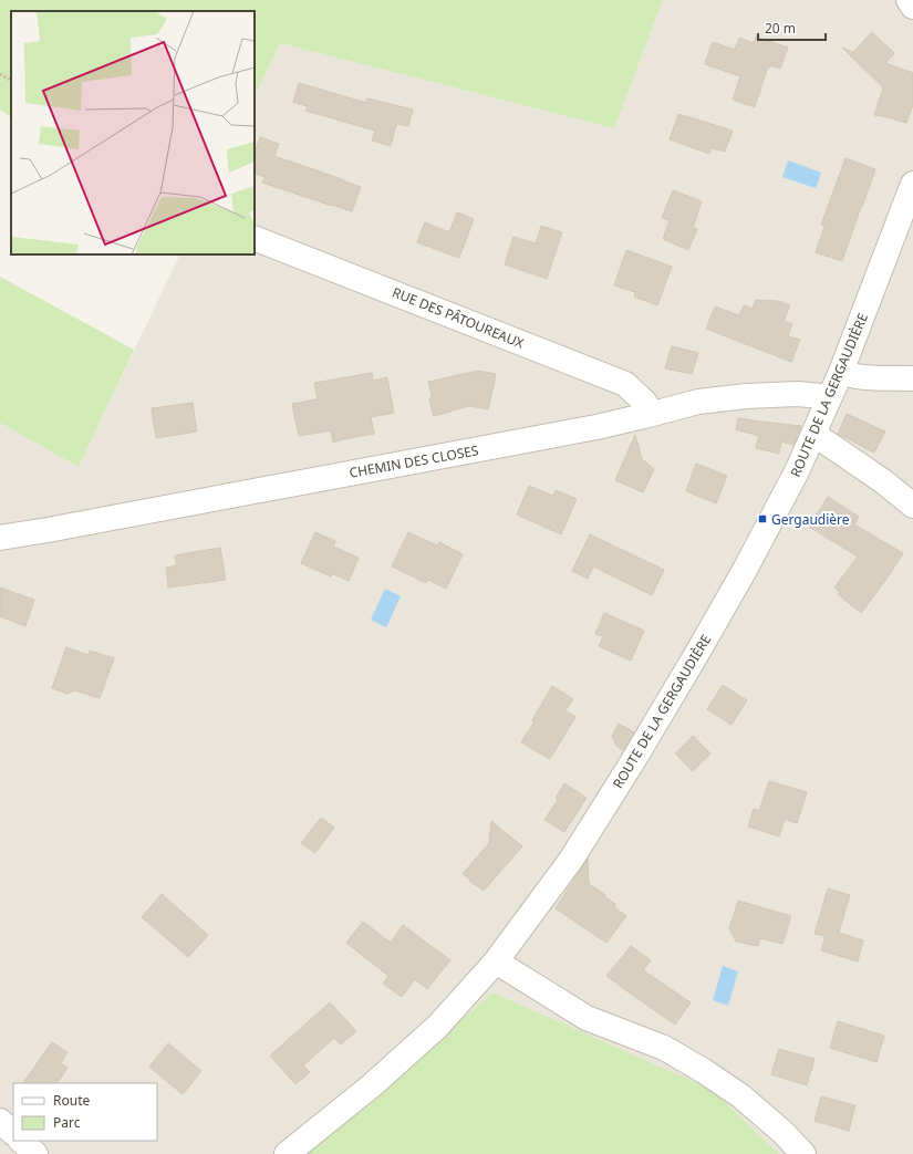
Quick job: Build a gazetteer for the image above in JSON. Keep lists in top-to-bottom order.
{
  "streets": {
    "street": ["RUE DES PÂTOUREAUX", "ROUTE DE LA GERGAUDIÈRE", "CHEMIN DES CLOSES"]
  },
  "crossings": [
    ["RUE DES PÂTOUREAUX", "CHEMIN DES CLOSES"],
    ["ROUTE DE LA GERGAUDIÈRE", "CHEMIN DES CLOSES"]
  ],
  "places": {
    "transit": ["Gergaudière"]
  },
  "legend": ["Route", "Parc"],
  "scale_bar": "20 m"
}
